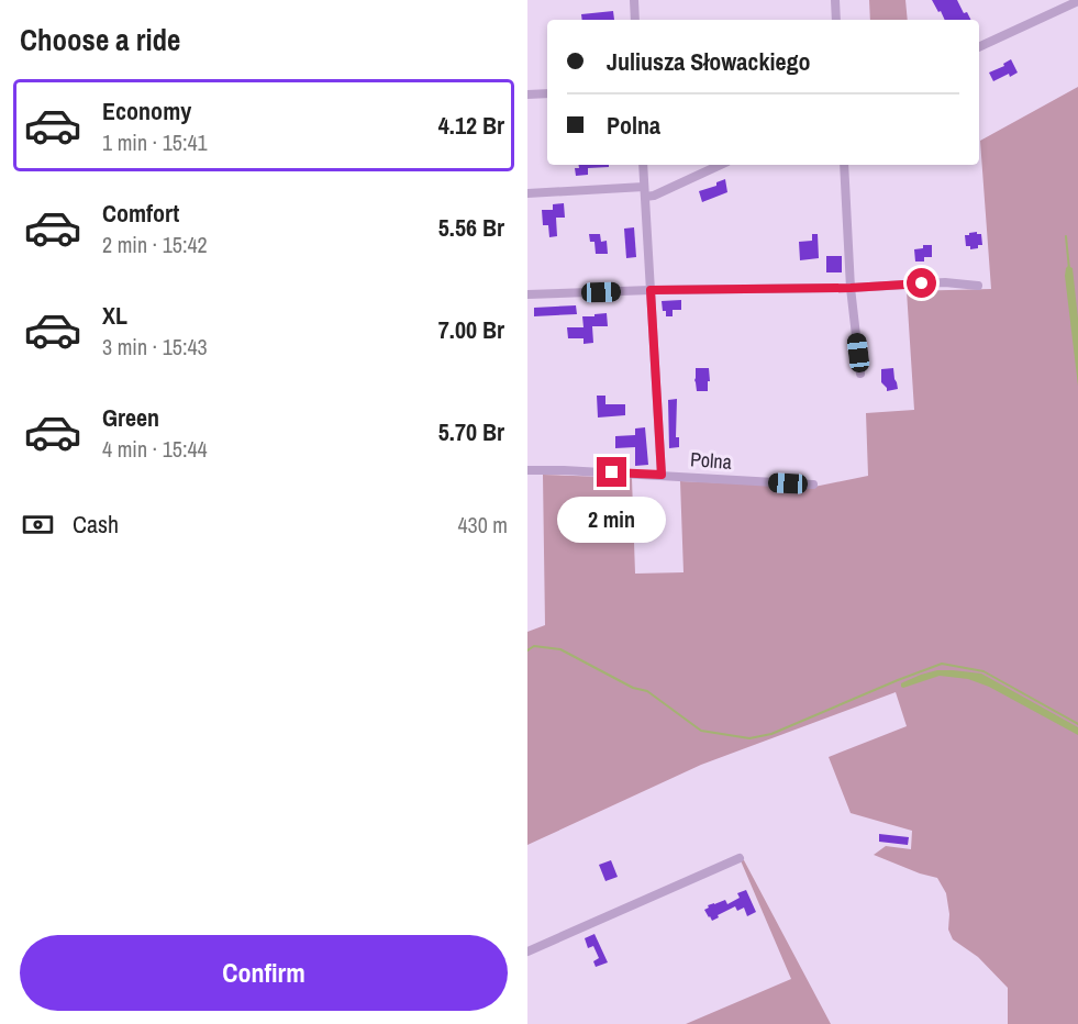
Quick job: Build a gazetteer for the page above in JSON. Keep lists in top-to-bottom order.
{
  "streets": {
    "street": ["Polna"]
  },
  "page": {
    "heading": "Choose a ride",
    "banner": ["Juliusza Słowackiego", "Polna"],
    "list": [
      {
        "name": "Economy",
        "note": "1 min · 15:41",
        "value": "4.12 Br"
      },
      {
        "name": "Comfort",
        "note": "2 min · 15:42",
        "value": "5.56 Br"
      },
      {
        "name": "XL",
        "note": "3 min · 15:43",
        "value": "7.00 Br"
      },
      {
        "name": "Green",
        "note": "4 min · 15:44",
        "value": "5.70 Br"
      }
    ],
    "pay": ["Cash", "430 m"],
    "bubble": "2 min",
    "buttons": "Confirm"
  }
}
